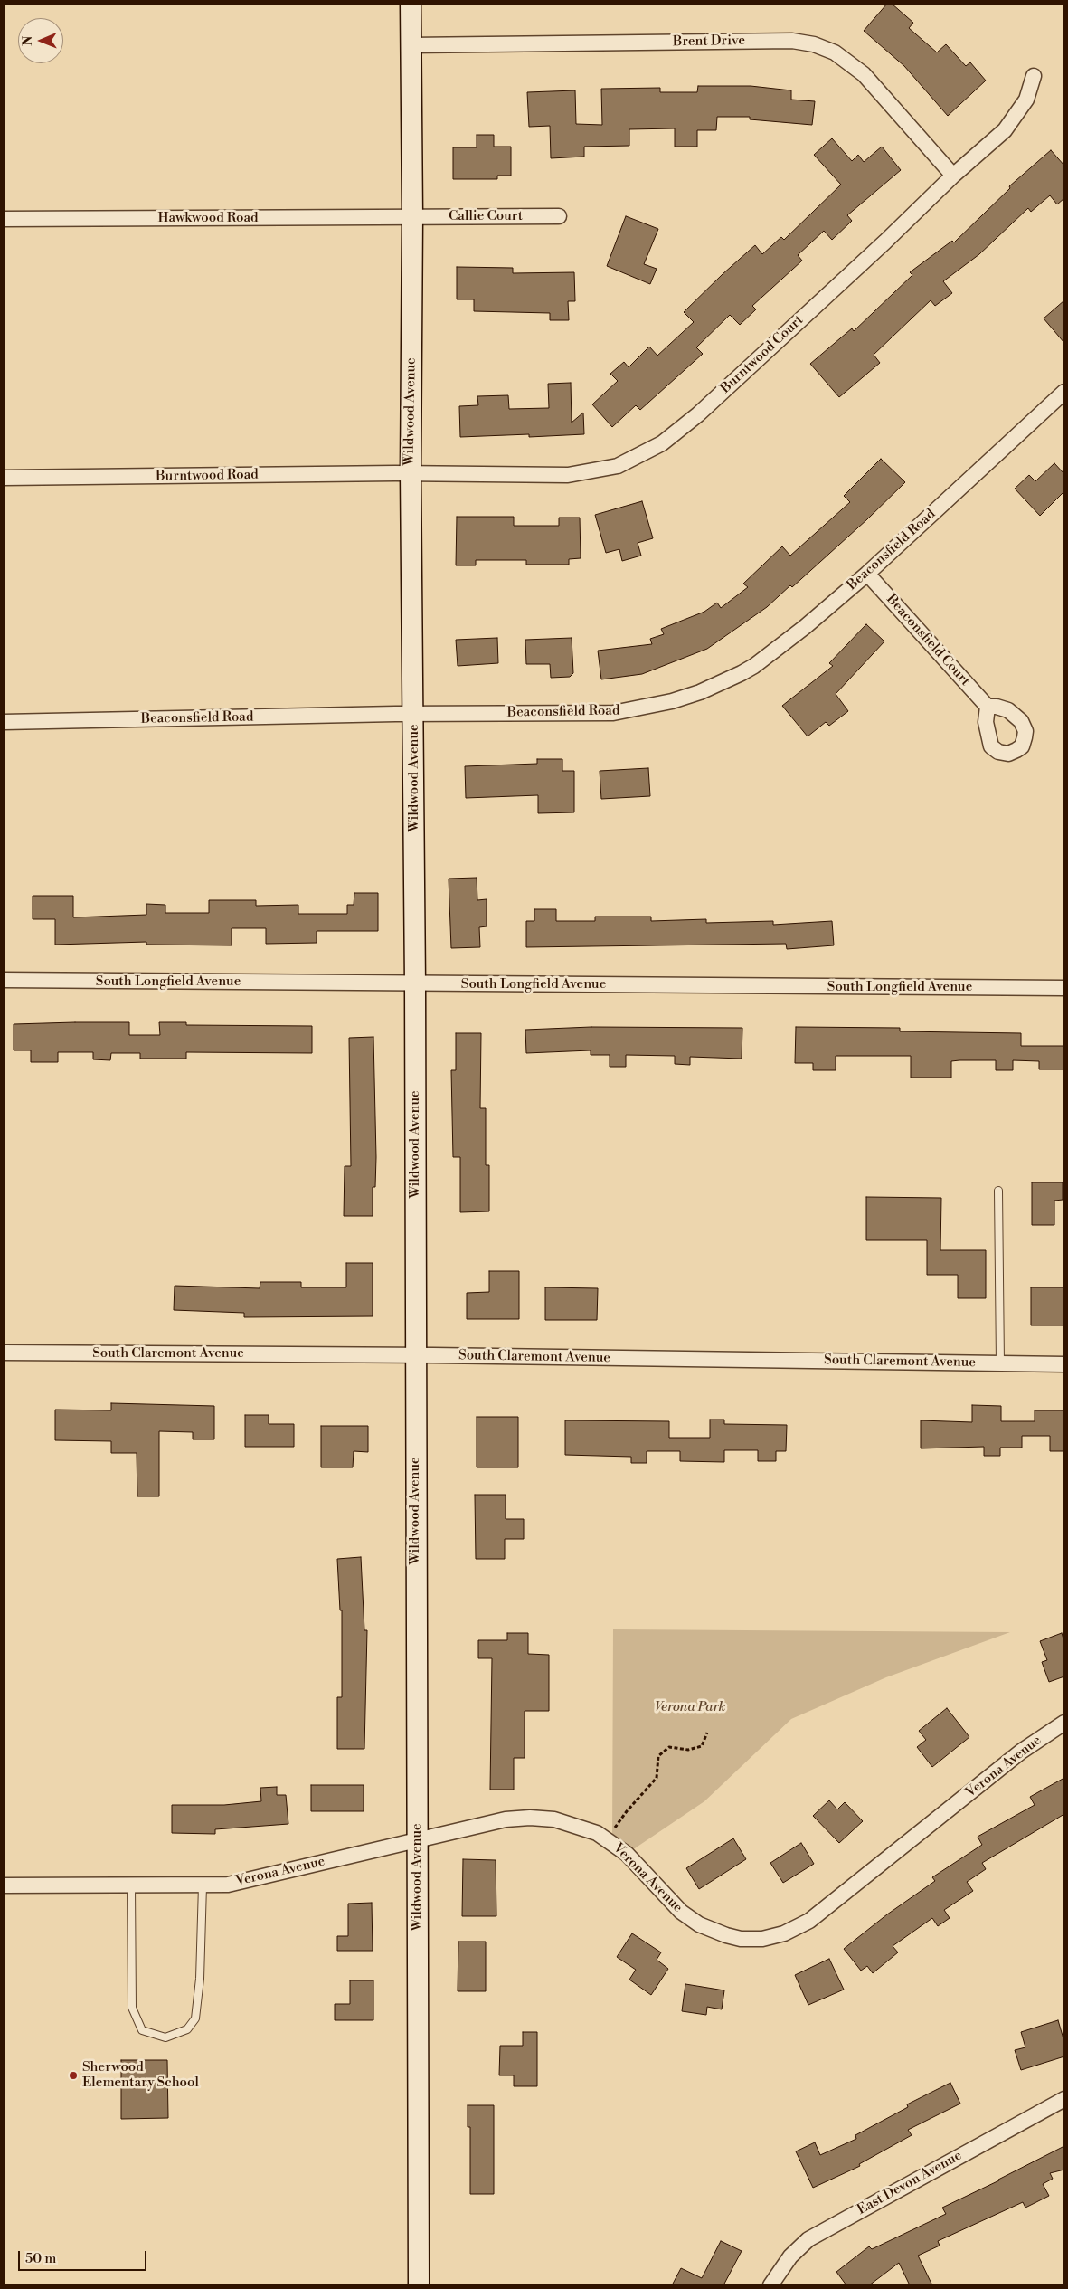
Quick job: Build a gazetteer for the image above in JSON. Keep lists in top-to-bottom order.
{
  "streets": {
    "street": [
      "Brent Drive",
      "Callie Court",
      "Hawkwood Road",
      "Burntwood Court",
      "Wildwood Avenue",
      "Burntwood Road",
      "Beaconsfield Road",
      "Beaconsfield Court",
      "South Longfield Avenue",
      "South Claremont Avenue",
      "Verona Avenue",
      "East Devon Avenue"
    ]
  },
  "crossings": [
    ["Brent Drive", "Burntwood Court"],
    ["Brent Drive", "Wildwood Avenue"],
    ["Callie Court", "Hawkwood Road"],
    ["Callie Court", "Wildwood Avenue"],
    ["Hawkwood Road", "Wildwood Avenue"],
    ["Burntwood Court", "Wildwood Avenue"],
    ["Burntwood Court", "Burntwood Road"],
    ["Wildwood Avenue", "Burntwood Road"],
    ["Wildwood Avenue", "Beaconsfield Road"],
    ["Wildwood Avenue", "South Longfield Avenue"],
    ["Wildwood Avenue", "South Claremont Avenue"],
    ["Wildwood Avenue", "Verona Avenue"],
    ["Beaconsfield Road", "Beaconsfield Court"]
  ],
  "parks": ["Verona Park"],
  "places": ["Sherwood Elementary School"],
  "scale_bar": "50 m",
  "north": "left"
}
